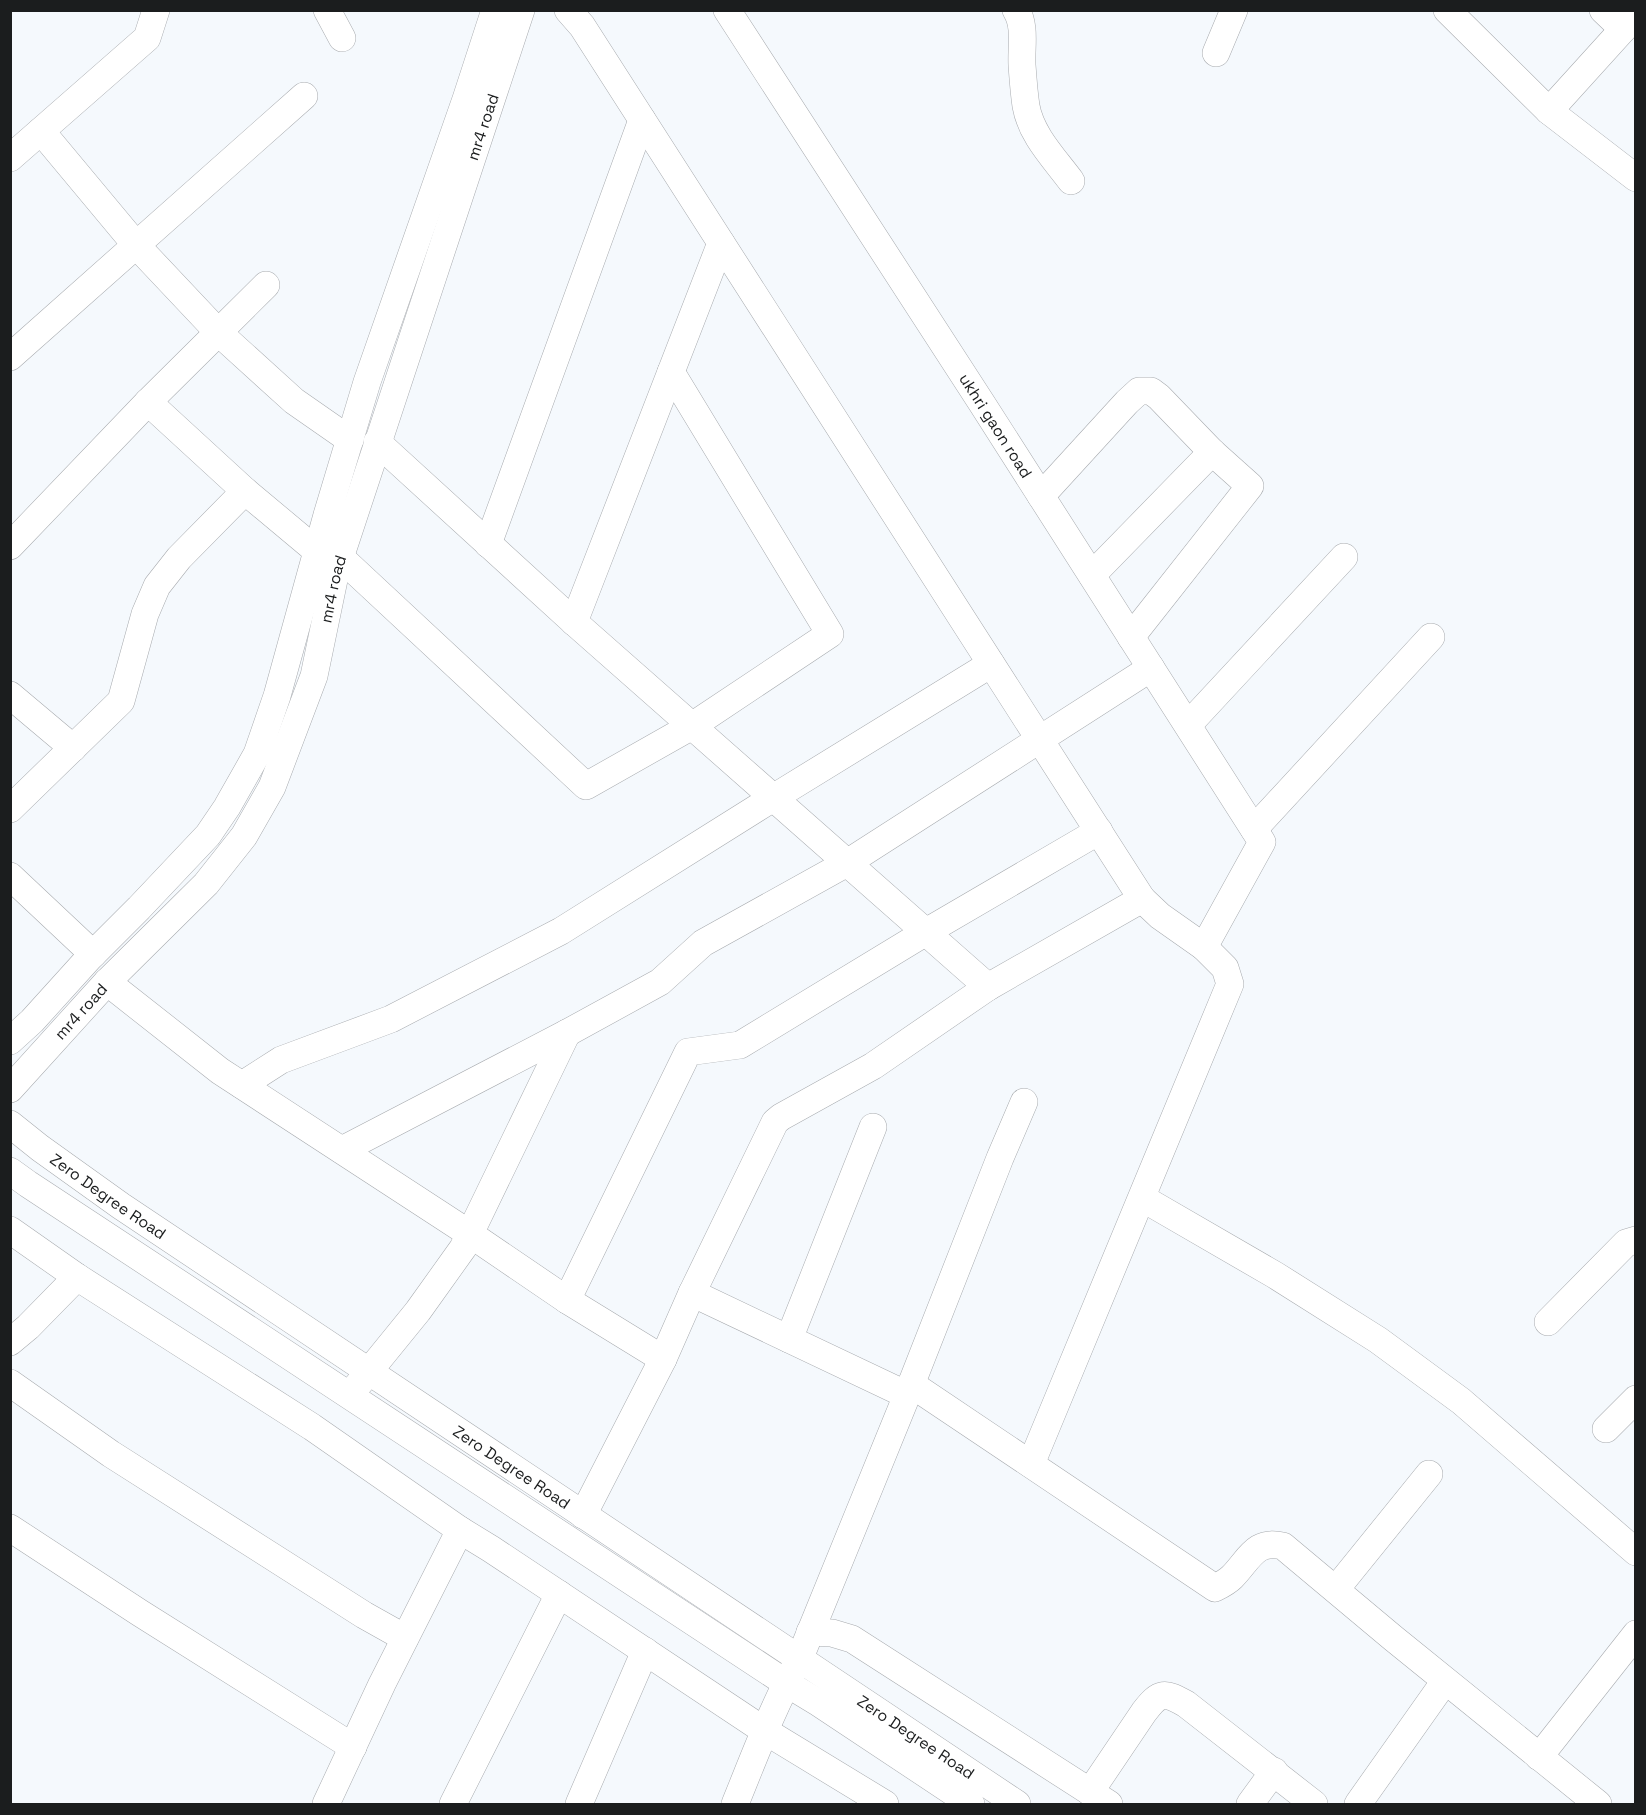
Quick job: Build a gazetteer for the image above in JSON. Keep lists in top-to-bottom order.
{
  "streets": {
    "street": ["mr4 road", "ukhri gaon road", "Zero Degree Road"]
  }
}
